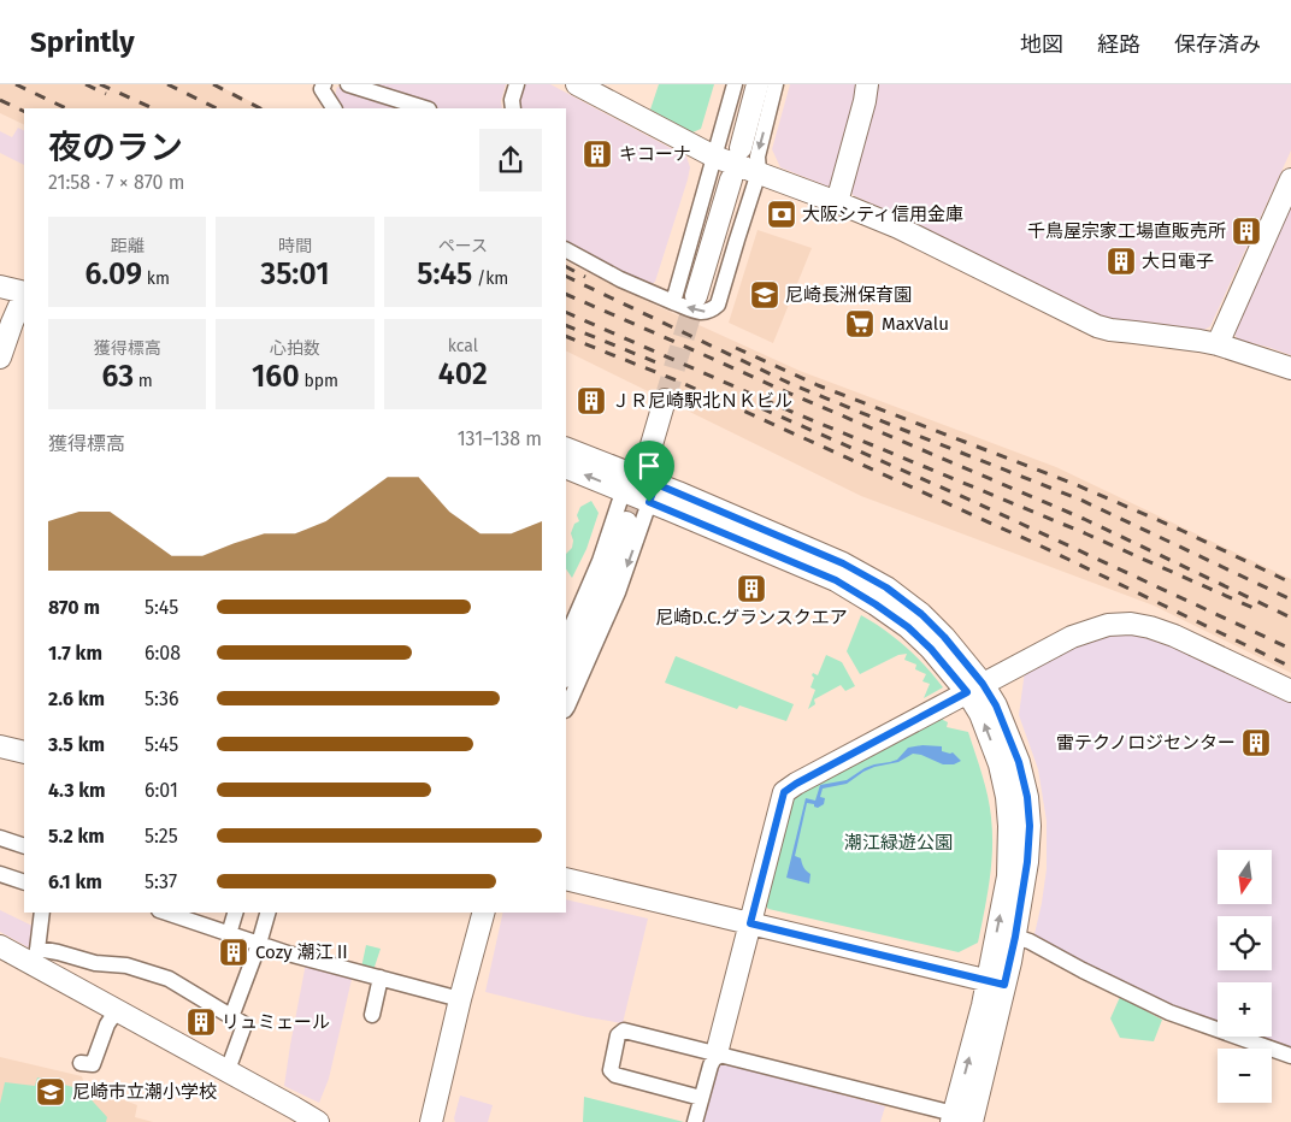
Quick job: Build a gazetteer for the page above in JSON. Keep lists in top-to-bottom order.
{
  "parks": ["潮江緑遊公園"],
  "places": {
    "building": [
      "キコーナ",
      "千鳥屋宗家工場直販売所",
      "大日電子",
      "ＪＲ尼崎駅北ＮＫビル",
      "尼崎D.C.グランスクエア",
      "雷テクノロジセンター",
      "Cozy 潮江Ⅱ",
      "リュミェール"
    ],
    "bank": ["大阪シティ信用金庫"],
    "school or university": ["尼崎長洲保育園", "尼崎市立潮小学校"],
    "supermarket": ["MaxValu"]
  },
  "north": "bottom",
  "page": {
    "header": "Sprintly",
    "nav": ["地図", "経路", "保存済み"],
    "heading": ["夜のラン", "21:58 · 7 × 870 m"],
    "stats": [
      ["距離", "6.09 km"],
      ["時間", "35:01"],
      ["ペース", "5:45 /km"],
      ["獲得標高", "63 m"],
      ["心拍数", "160 bpm"],
      ["kcal", "402"]
    ],
    "chart": ["獲得標高", "131–138 m"],
    "list": [
      {
        "name": "870 m",
        "note": "5:45"
      },
      {
        "name": "1.7 km",
        "note": "6:08"
      },
      {
        "name": "2.6 km",
        "note": "5:36"
      },
      {
        "name": "3.5 km",
        "note": "5:45"
      },
      {
        "name": "4.3 km",
        "note": "6:01"
      },
      {
        "name": "5.2 km",
        "note": "5:25"
      },
      {
        "name": "6.1 km",
        "note": "5:37"
      }
    ],
    "map_buttons": ["+", "−"]
  }
}
